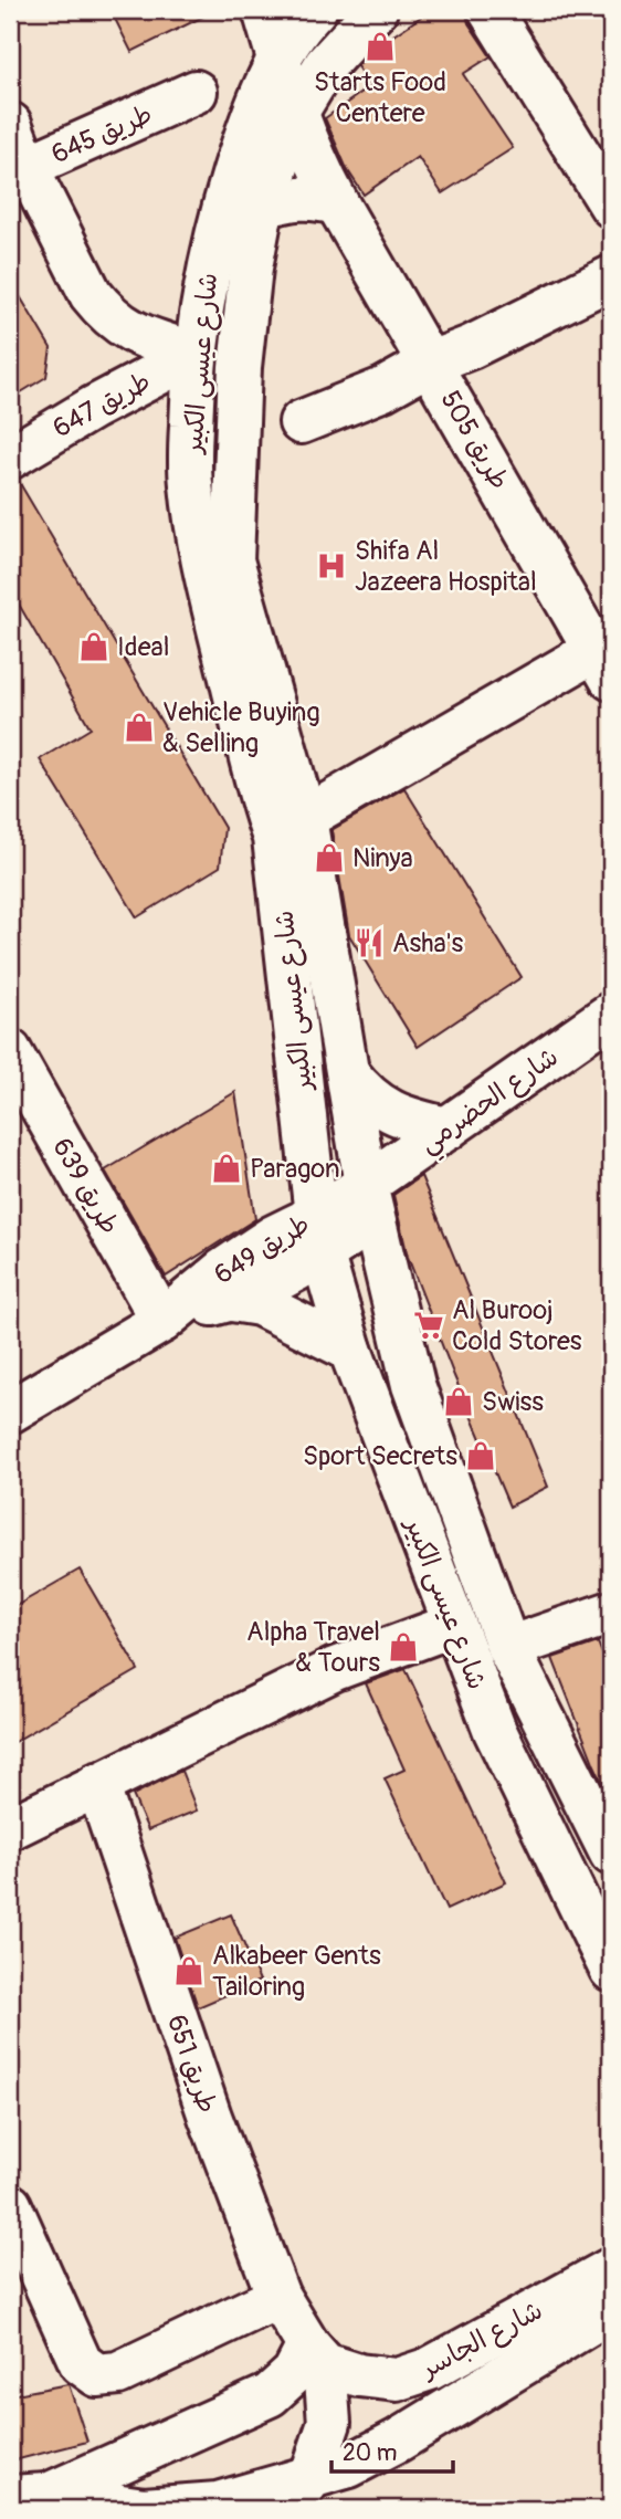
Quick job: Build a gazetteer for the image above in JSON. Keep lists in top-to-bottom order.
{
  "streets": {
    "street": [
      "طريق 645",
      "شارع عيسى الكبير",
      "طريق 647",
      "طريق 505",
      "شارع الحضرمي",
      "طريق 639",
      "طريق 649",
      "طريق 651",
      "شارع الجاسر"
    ]
  },
  "crossings": [
    ["شارع عيسى الكبير", "طريق 647"],
    ["شارع عيسى الكبير", "طريق 505"],
    ["شارع عيسى الكبير", "شارع الحضرمي"],
    ["شارع عيسى الكبير", "طريق 649"],
    ["شارع الحضرمي", "طريق 649"],
    ["طريق 639", "طريق 649"],
    ["طريق 651", "شارع الجاسر"]
  ],
  "places": {
    "shop": [
      "Starts Food Centere",
      "Ideal",
      "Vehicle Buying & Selling",
      "Ninya",
      "Paragon",
      "Swiss",
      "Sport Secrets",
      "Alpha Travel & Tours",
      "Alkabeer Gents Tailoring"
    ],
    "hospital": ["Shifa Al Jazeera Hospital"],
    "restaurant": ["Asha's"],
    "supermarket": ["Al Burooj Cold Stores"]
  },
  "scale_bar": "20 m"
}
